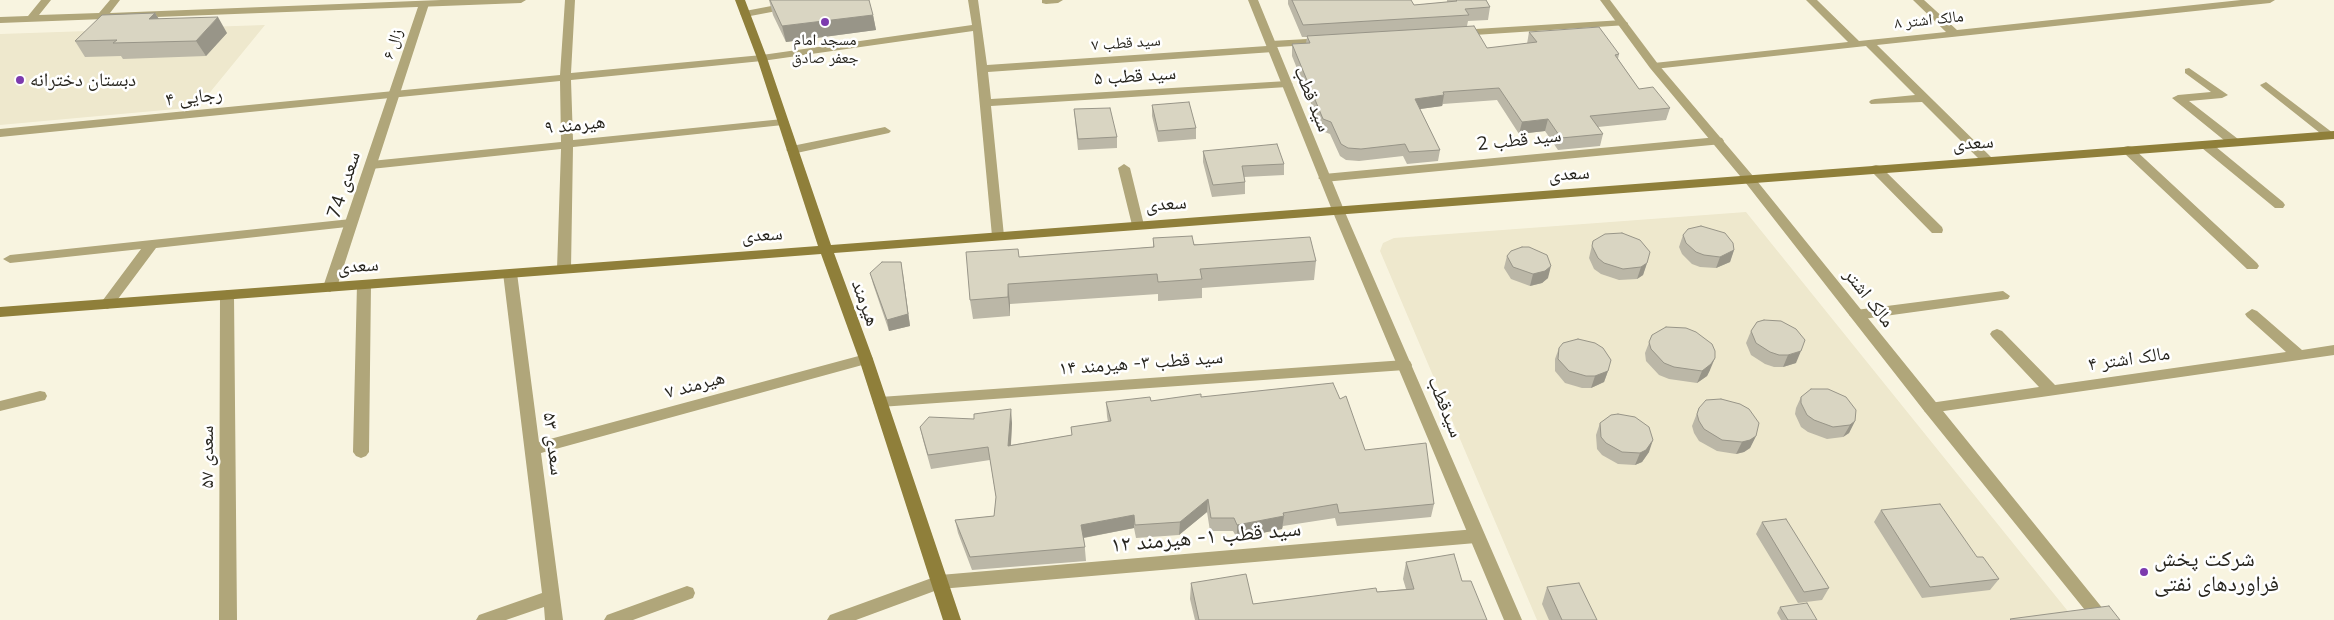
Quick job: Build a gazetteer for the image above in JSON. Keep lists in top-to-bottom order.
{
  "streets": {
    "main road": ["سعدی", "هیرمند"],
    "street": [
      "مالک اشتر ۸",
      "سید قطب ۷",
      "زال ۶",
      "سید قطب ۵",
      "رجایی ۴",
      "سید قطب",
      "هیرمند ۹",
      "سید قطب 2",
      "سعدی 74",
      "مالک اشتر",
      "مالک اشتر ۴",
      "سید قطب ۳- هیرمند ۱۴",
      "هیرمند ۷",
      "سیدقطب",
      "سعدی ۵۳",
      "سعدی ۵۷",
      "سید قطب ۱- هیرمند ۱۲"
    ]
  },
  "crossings": [
    ["مالک اشتر ۸", "مالک اشتر"],
    ["سید قطب ۷", "سید قطب"],
    ["زال ۶", "رجایی ۴"],
    ["زال ۶", "سعدی 74"],
    ["سید قطب ۵", "سید قطب"],
    ["رجایی ۴", "سعدی 74"],
    ["رجایی ۴", "هیرمند"],
    ["سید قطب", "سید قطب 2"],
    ["سید قطب", "سعدی"],
    ["سید قطب", "سیدقطب"],
    ["هیرمند ۹", "سعدی 74"],
    ["هیرمند ۹", "هیرمند"],
    ["سید قطب 2", "مالک اشتر"],
    ["سعدی", "سعدی 74"],
    ["سعدی", "مالک اشتر"],
    ["سعدی", "هیرمند"],
    ["سعدی", "سیدقطب"],
    ["سعدی", "سعدی ۵۳"],
    ["سعدی", "سعدی ۵۷"],
    ["مالک اشتر", "مالک اشتر ۴"],
    ["هیرمند", "سید قطب ۳- هیرمند ۱۴"],
    ["هیرمند", "هیرمند ۷"],
    ["هیرمند", "سید قطب ۱- هیرمند ۱۲"],
    ["سید قطب ۳- هیرمند ۱۴", "سیدقطب"],
    ["هیرمند ۷", "سعدی ۵۳"],
    ["سیدقطب", "سید قطب ۱- هیرمند ۱۲"]
  ],
  "places": ["مسجد امام جعفر صادق", "دبستان دخترانه", "شرکت پخش فراوردهای نفتی"]
}
